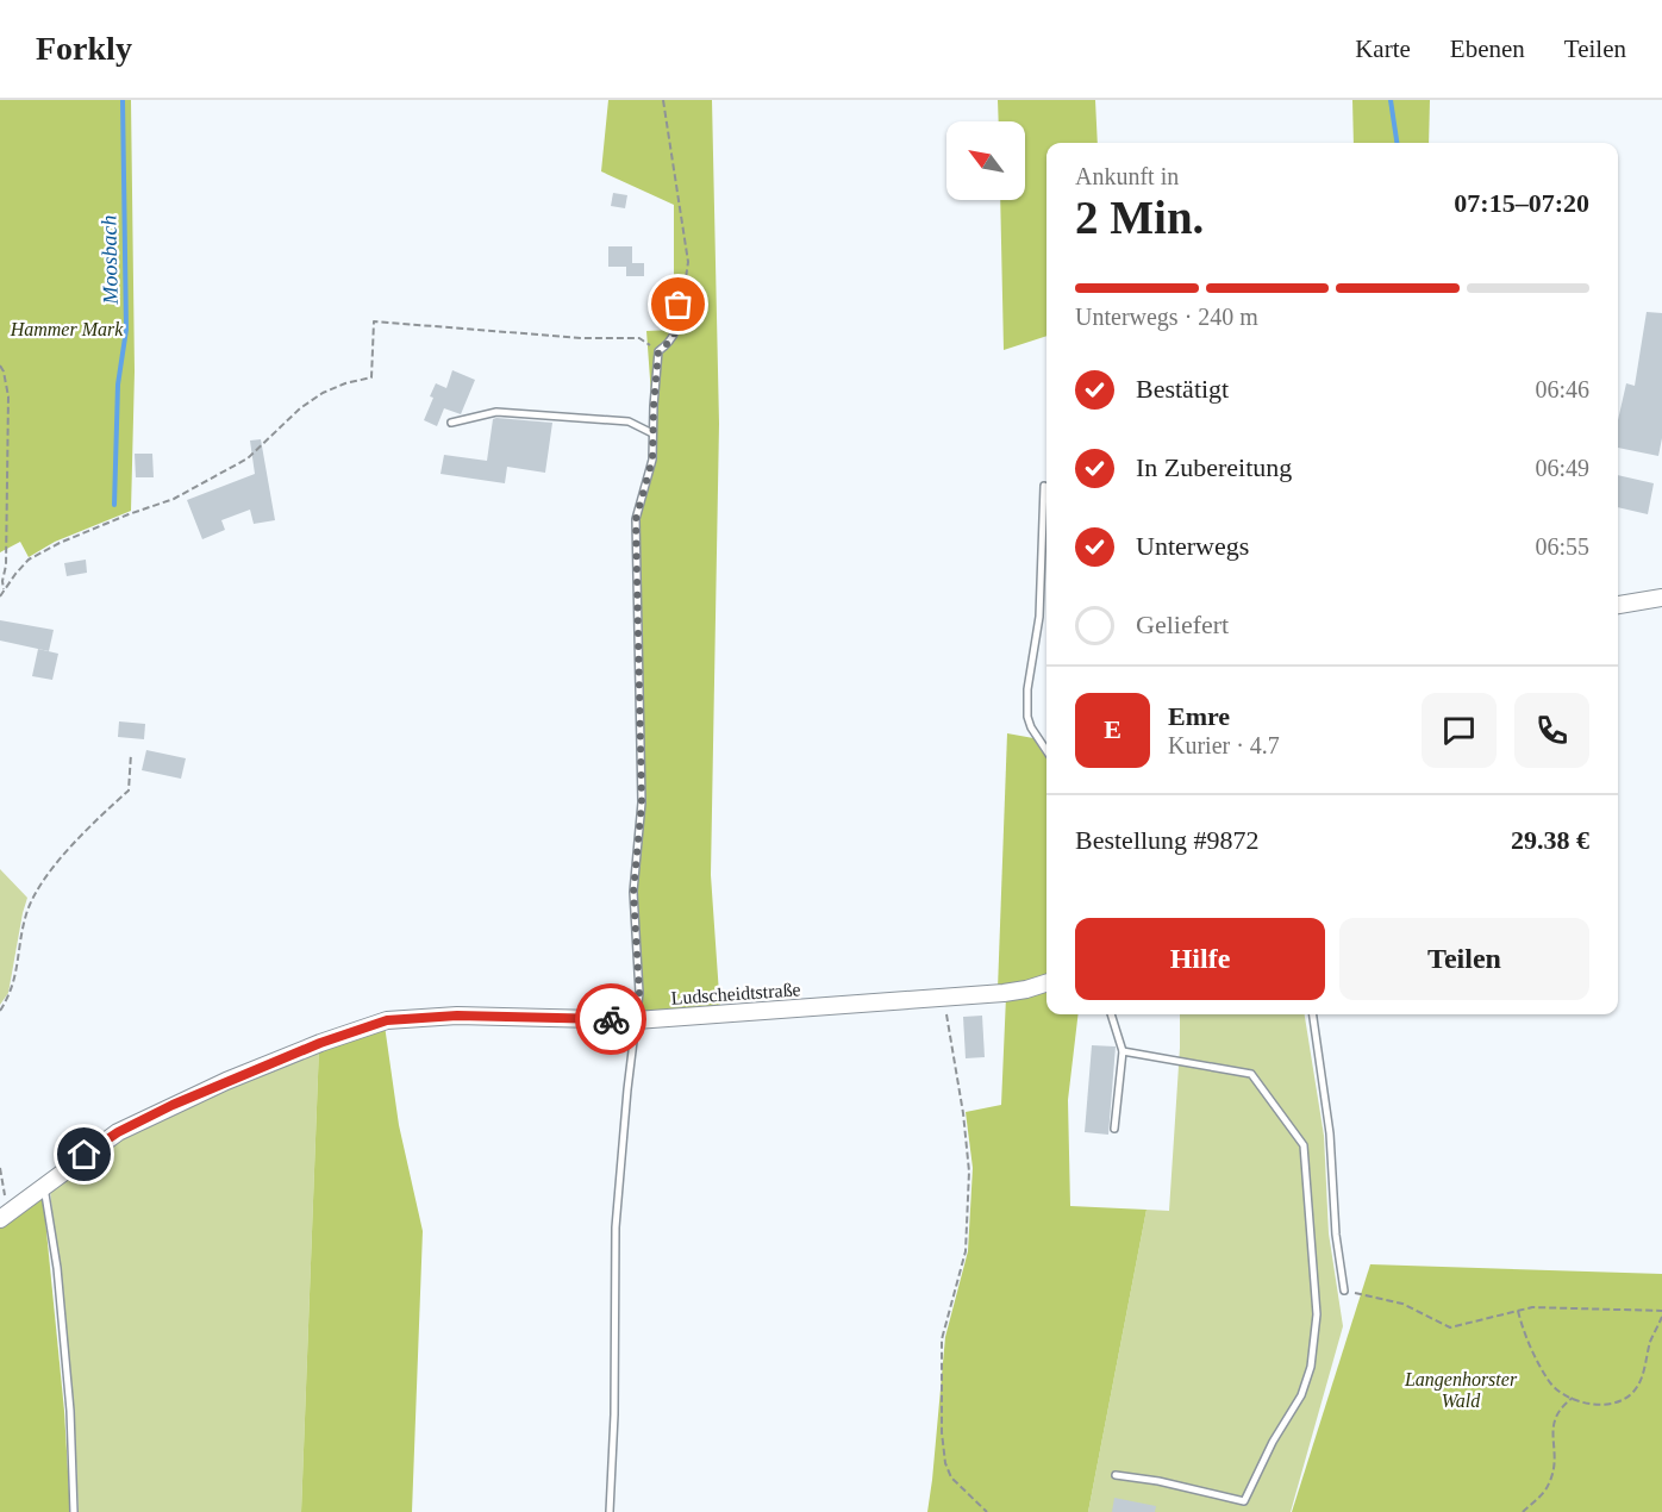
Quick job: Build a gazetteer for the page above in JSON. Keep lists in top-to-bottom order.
{
  "streets": {
    "street": ["Ludscheidtstraße"]
  },
  "water": ["Moosbach"],
  "parks": ["Hammer Mark", "Langenhorster Wald"],
  "north": "top left",
  "page": {
    "header": "Forkly",
    "nav": ["Karte", "Ebenen", "Teilen"],
    "heading": ["2 Min.", "Ankunft in", "07:15–07:20"],
    "panel": [
      "Emre",
      "Kurier · 4.7",
      "Bestellung #9872",
      "29.38 €"
    ],
    "bar": "Unterwegs · 240 m",
    "list": [
      ["Bestätigt", "06:46"],
      ["In Zubereitung", "06:49"],
      ["Unterwegs", "06:55"],
      "Geliefert"
    ],
    "round": "E",
    "buttons": ["Hilfe", "Teilen"]
  }
}
